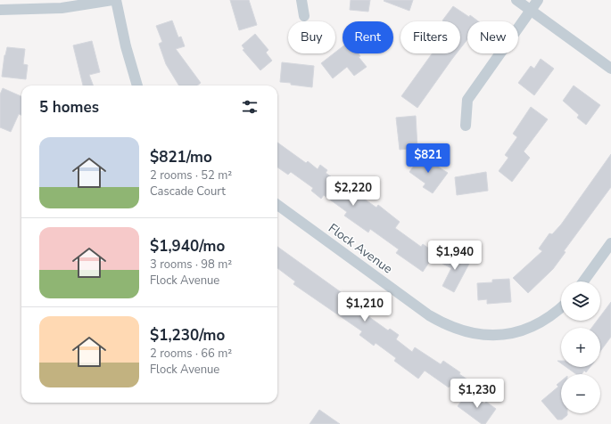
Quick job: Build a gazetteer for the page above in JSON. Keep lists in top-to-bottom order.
{
  "streets": {
    "street": ["Flock Avenue"]
  },
  "page": {
    "chip": [
      "Buy",
      "Rent",
      "Filters",
      "New"
    ],
    "heading": "5 homes",
    "list": [
      {
        "name": "$821/mo",
        "note": "2 rooms · 52 m² · Cascade Court"
      },
      {
        "name": "$1,940/mo",
        "note": "3 rooms · 98 m² · Flock Avenue"
      },
      {
        "name": "$1,230/mo",
        "note": "2 rooms · 66 m² · Flock Avenue"
      }
    ],
    "price": [
      "$821",
      "$2,220",
      "$1,940",
      "$1,210",
      "$1,230"
    ],
    "map_buttons": ["+", "−"]
  }
}
